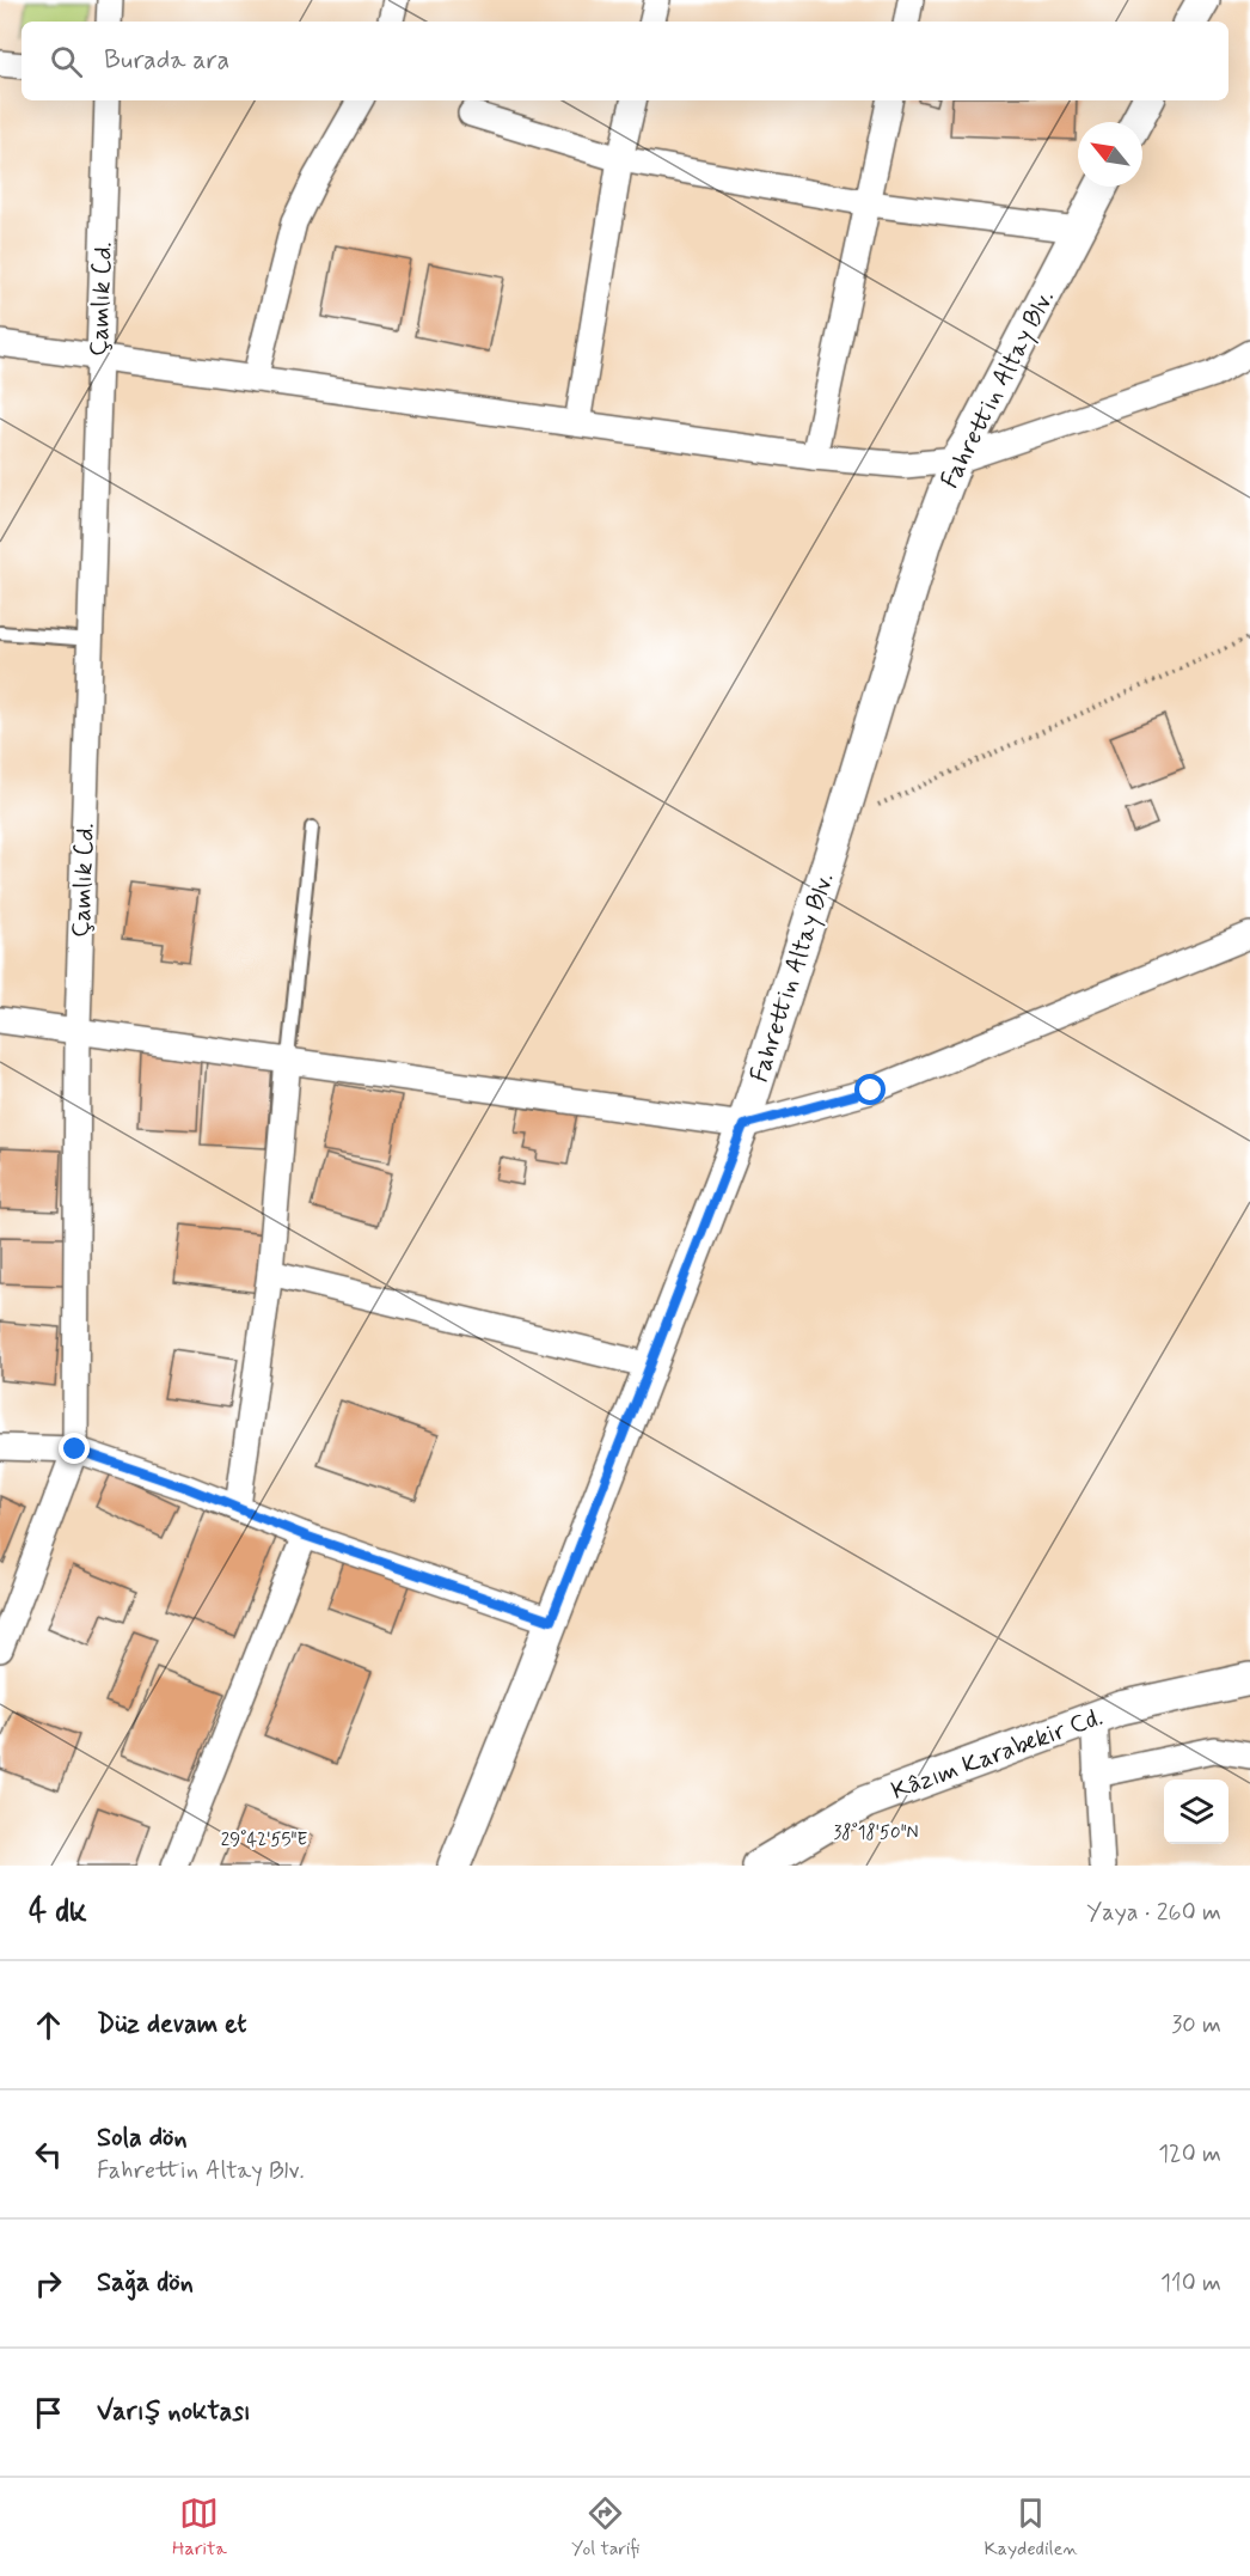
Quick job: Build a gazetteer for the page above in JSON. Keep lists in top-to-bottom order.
{
  "streets": {
    "street": ["Çamlık Cd.", "Fahrettin Altay Blv.", "Kâzım Karabekir Cd."]
  },
  "north": "top left",
  "page": {
    "search": "Burada ara",
    "heading": ["4 dk", "Yaya · 260 m"],
    "list": [
      ["Düz devam et", "30 m"],
      ["Sola dön", "Fahrettin Altay Blv.", "120 m"],
      ["Sağa dön", "110 m"],
      "Varış noktası"
    ],
    "nav": ["Harita", "Yol tarifi", "Kaydedilen"]
  },
  "coordinates": ["38°18'50\"N", "29°42'55\"E"]
}
